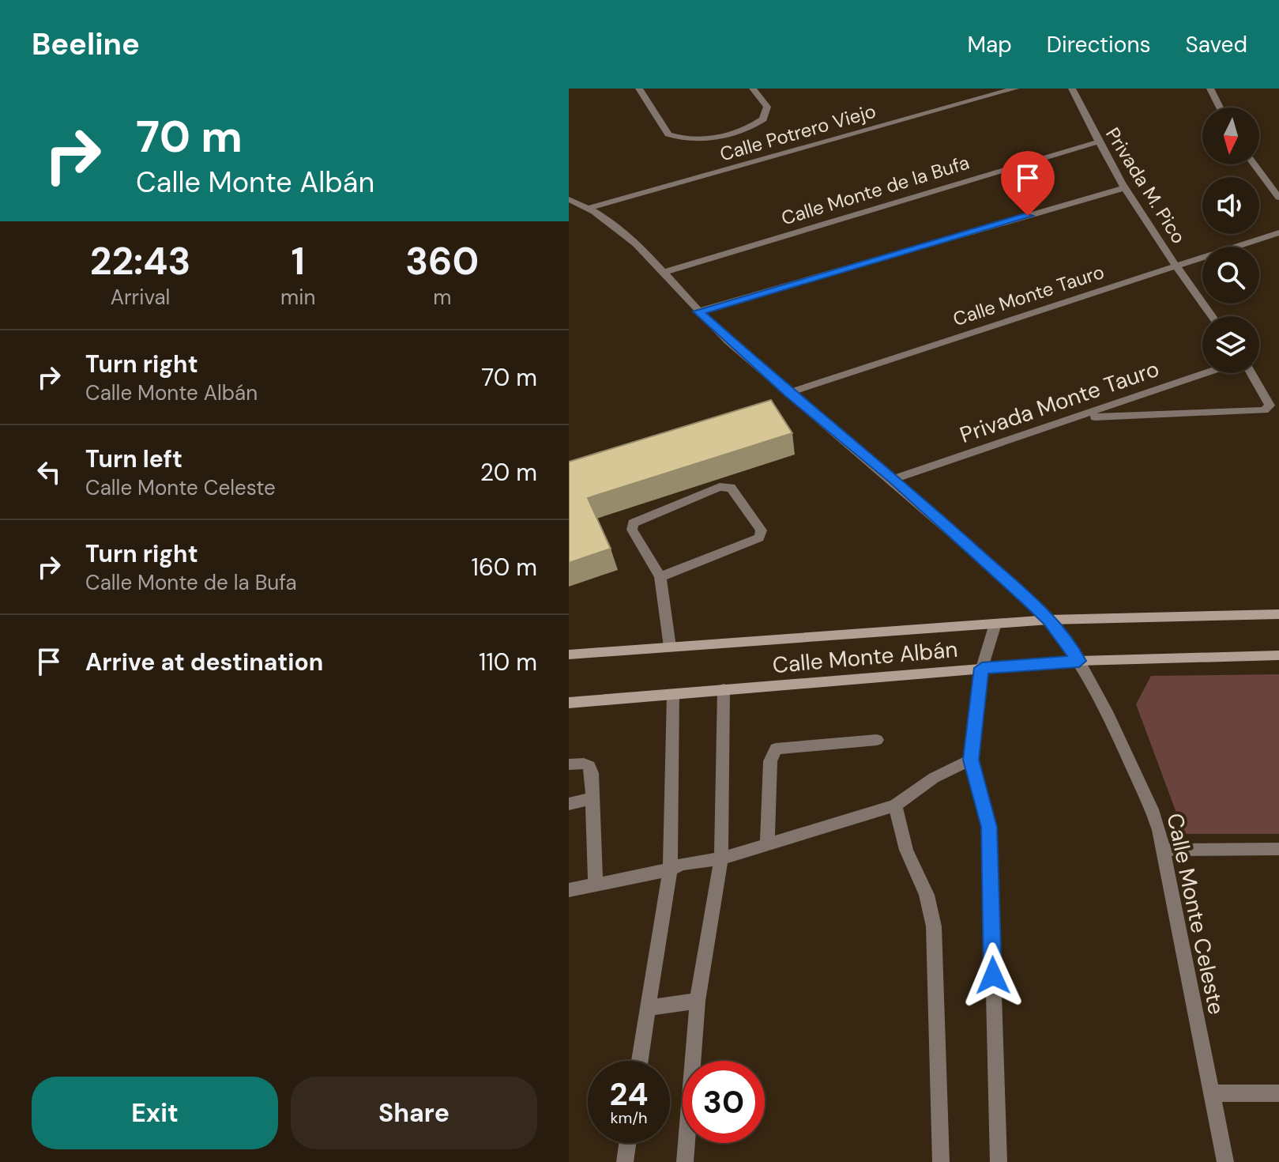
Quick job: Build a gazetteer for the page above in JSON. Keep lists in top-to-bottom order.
{
  "streets": {
    "main road": ["Calle Monte Albán"],
    "street": [
      "Calle Potrero Viejo",
      "Privada M. Pico",
      "Calle Monte de la Bufa",
      "Calle Monte Tauro",
      "Privada Monte Tauro",
      "Calle Monte Celeste"
    ]
  },
  "crossings": [
    ["Calle Potrero Viejo", "Calle Monte Celeste"],
    ["Privada M. Pico", "Calle Monte de la Bufa"],
    ["Privada M. Pico", "Calle Monte Tauro"],
    ["Calle Monte de la Bufa", "Calle Monte Celeste"],
    ["Calle Monte Tauro", "Calle Monte Celeste"],
    ["Privada Monte Tauro", "Calle Monte Celeste"],
    ["Calle Monte Albán", "Calle Monte Celeste"]
  ],
  "north": "bottom",
  "page": {
    "header": "Beeline",
    "nav": ["Map", "Directions", "Saved"],
    "turn": ["70 m", "Calle Monte Albán"],
    "eta": [
      "22:43",
      "Arrival",
      "1",
      "min",
      "360",
      "m"
    ],
    "list": [
      {
        "name": "Turn right",
        "note": "Calle Monte Albán",
        "value": "70 m"
      },
      {
        "name": "Turn left",
        "note": "Calle Monte Celeste",
        "value": "20 m"
      },
      {
        "name": "Turn right",
        "note": "Calle Monte de la Bufa",
        "value": "160 m"
      },
      {
        "name": "Arrive at destination",
        "value": "110 m"
      }
    ],
    "speed": "24 km/h",
    "limit": "30",
    "buttons": ["Exit", "Share"]
  }
}
